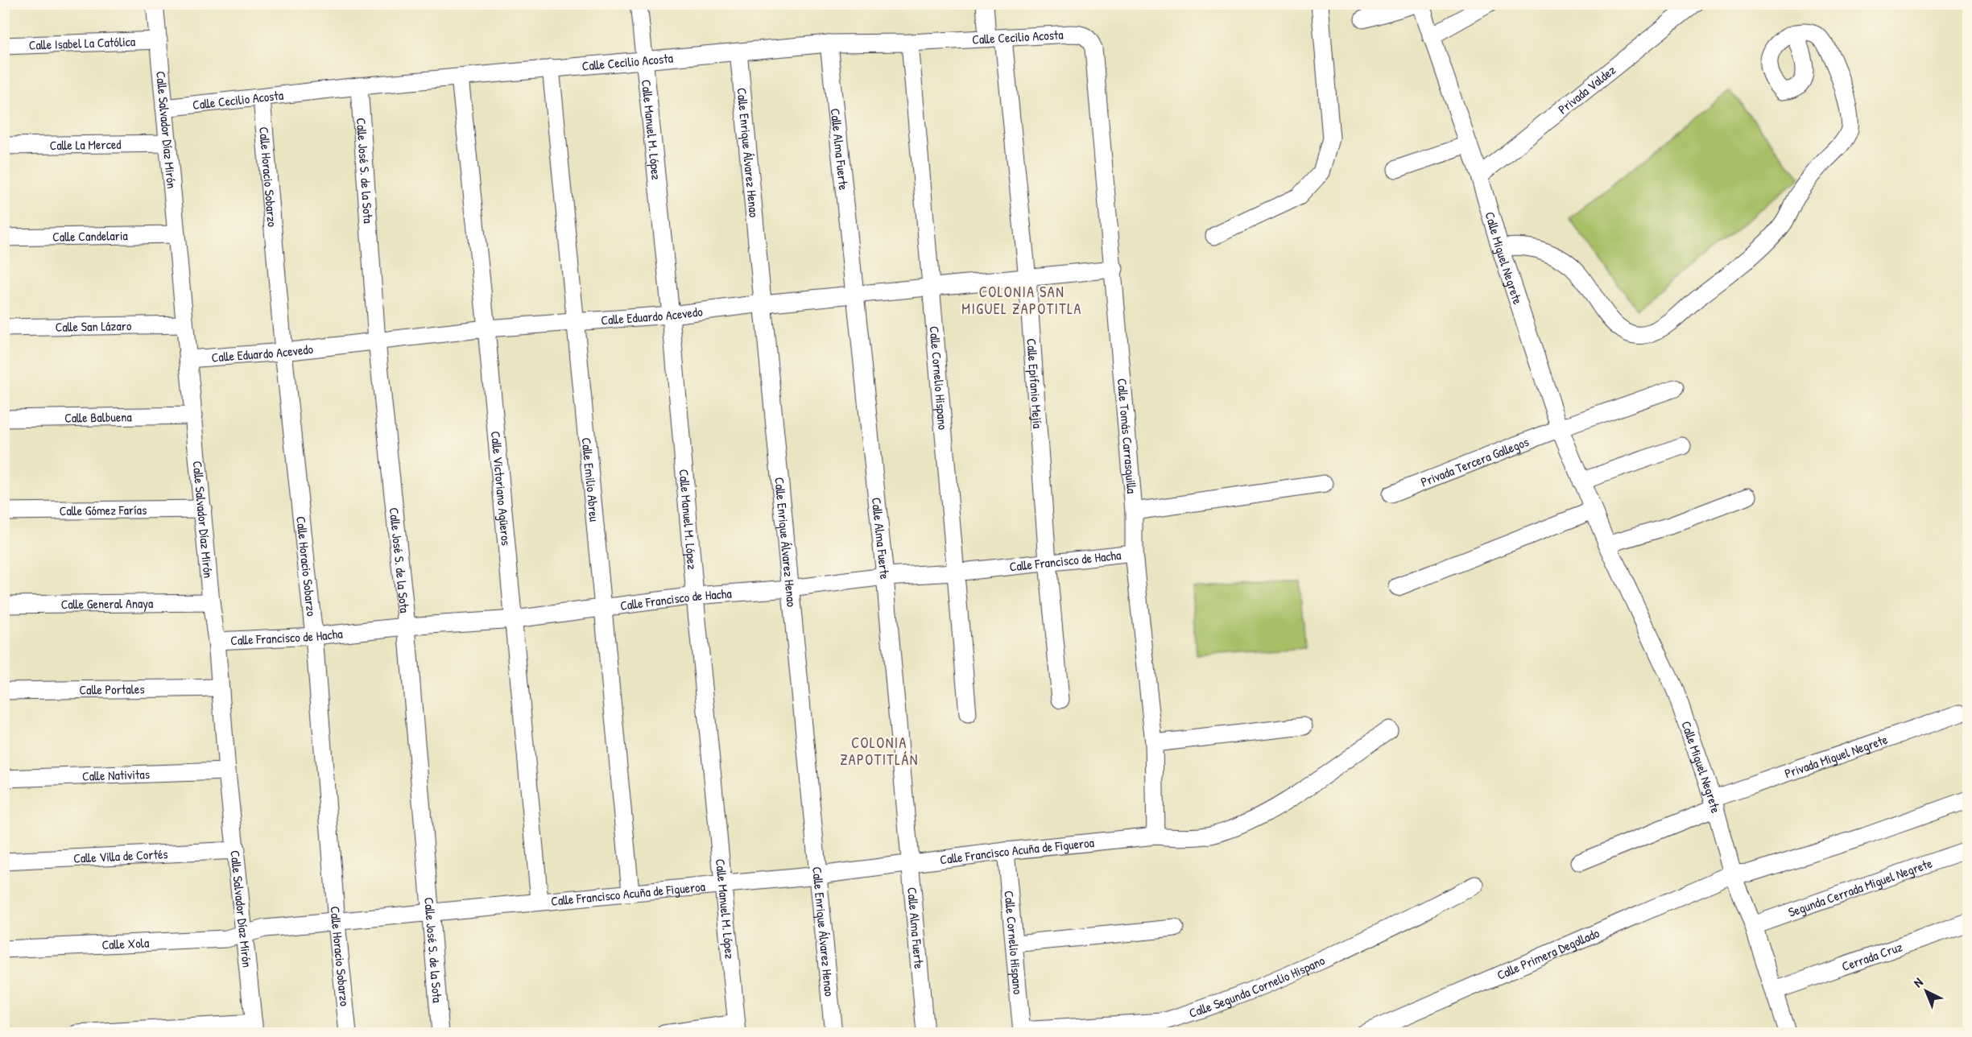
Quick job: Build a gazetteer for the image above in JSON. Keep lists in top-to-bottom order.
{
  "streets": {
    "street": [
      "Calle Cecilio Acosta",
      "Calle Isabel La Católica",
      "Privada Valdez",
      "Calle Salvador Díaz Mirón",
      "Calle Manuel M. López",
      "Calle La Merced",
      "Calle Alma Fuerte",
      "Calle Enrique Álvarez Henao",
      "Calle José S. de la Sota",
      "Calle Horacio Sobarzo",
      "Calle Candelaria",
      "Calle Miguel Negrete",
      "Calle Eduardo Acevedo",
      "Calle San Lázaro",
      "Calle Cornelio Hispano",
      "Calle Epifanio Mejía",
      "Calle Balbuena",
      "Calle Tomás Carrasquilla",
      "Privada Tercera Gallegos",
      "Calle Emilio Abreu",
      "Calle Victoriano Agüeros",
      "Calle Gómez Farías",
      "Calle Francisco de Hacha",
      "Calle General Anaya",
      "Calle Portales",
      "Privada Miguel Negrete",
      "Calle Nativitas",
      "Calle Francisco Acuña de Figueroa",
      "Calle Villa de Cortés",
      "Segunda Cerrada Miguel Negrete",
      "Calle Xola",
      "Calle Primera Degollado",
      "Cerrada Cruz",
      "Calle Segunda Cornelio Hispano"
    ]
  },
  "crossings": [
    ["Calle Cecilio Acosta", "Calle Salvador Díaz Mirón"],
    ["Calle Cecilio Acosta", "Calle Manuel M. López"],
    ["Calle Cecilio Acosta", "Calle Alma Fuerte"],
    ["Calle Cecilio Acosta", "Calle Enrique Álvarez Henao"],
    ["Calle Cecilio Acosta", "Calle José S. de la Sota"],
    ["Calle Cecilio Acosta", "Calle Horacio Sobarzo"],
    ["Calle Cecilio Acosta", "Calle Cornelio Hispano"],
    ["Calle Cecilio Acosta", "Calle Epifanio Mejía"],
    ["Calle Cecilio Acosta", "Calle Tomás Carrasquilla"],
    ["Calle Cecilio Acosta", "Calle Emilio Abreu"],
    ["Calle Cecilio Acosta", "Calle Victoriano Agüeros"],
    ["Calle Isabel La Católica", "Calle Salvador Díaz Mirón"],
    ["Privada Valdez", "Calle Miguel Negrete"],
    ["Calle Salvador Díaz Mirón", "Calle La Merced"],
    ["Calle Salvador Díaz Mirón", "Calle Candelaria"],
    ["Calle Salvador Díaz Mirón", "Calle Eduardo Acevedo"],
    ["Calle Salvador Díaz Mirón", "Calle San Lázaro"],
    ["Calle Salvador Díaz Mirón", "Calle Balbuena"],
    ["Calle Salvador Díaz Mirón", "Calle Gómez Farías"],
    ["Calle Salvador Díaz Mirón", "Calle Francisco de Hacha"],
    ["Calle Salvador Díaz Mirón", "Calle General Anaya"],
    ["Calle Salvador Díaz Mirón", "Calle Portales"],
    ["Calle Salvador Díaz Mirón", "Calle Nativitas"],
    ["Calle Salvador Díaz Mirón", "Calle Francisco Acuña de Figueroa"],
    ["Calle Salvador Díaz Mirón", "Calle Villa de Cortés"],
    ["Calle Salvador Díaz Mirón", "Calle Xola"],
    ["Calle Manuel M. López", "Calle Eduardo Acevedo"],
    ["Calle Manuel M. López", "Calle Francisco de Hacha"],
    ["Calle Manuel M. López", "Calle Francisco Acuña de Figueroa"],
    ["Calle Alma Fuerte", "Calle Eduardo Acevedo"],
    ["Calle Alma Fuerte", "Calle Francisco de Hacha"],
    ["Calle Alma Fuerte", "Calle Francisco Acuña de Figueroa"],
    ["Calle Enrique Álvarez Henao", "Calle Eduardo Acevedo"],
    ["Calle Enrique Álvarez Henao", "Calle Francisco de Hacha"],
    ["Calle Enrique Álvarez Henao", "Calle Francisco Acuña de Figueroa"],
    ["Calle José S. de la Sota", "Calle Eduardo Acevedo"],
    ["Calle José S. de la Sota", "Calle Francisco de Hacha"],
    ["Calle José S. de la Sota", "Calle Francisco Acuña de Figueroa"],
    ["Calle Horacio Sobarzo", "Calle Eduardo Acevedo"],
    ["Calle Horacio Sobarzo", "Calle Francisco de Hacha"],
    ["Calle Horacio Sobarzo", "Calle Francisco Acuña de Figueroa"],
    ["Calle Miguel Negrete", "Privada Tercera Gallegos"],
    ["Calle Miguel Negrete", "Privada Miguel Negrete"],
    ["Calle Miguel Negrete", "Segunda Cerrada Miguel Negrete"],
    ["Calle Miguel Negrete", "Calle Primera Degollado"],
    ["Calle Miguel Negrete", "Cerrada Cruz"],
    ["Calle Eduardo Acevedo", "Calle Cornelio Hispano"],
    ["Calle Eduardo Acevedo", "Calle Epifanio Mejía"],
    ["Calle Eduardo Acevedo", "Calle Tomás Carrasquilla"],
    ["Calle Eduardo Acevedo", "Calle Emilio Abreu"],
    ["Calle Eduardo Acevedo", "Calle Victoriano Agüeros"],
    ["Calle Cornelio Hispano", "Calle Francisco de Hacha"],
    ["Calle Cornelio Hispano", "Calle Francisco Acuña de Figueroa"],
    ["Calle Cornelio Hispano", "Calle Segunda Cornelio Hispano"],
    ["Calle Epifanio Mejía", "Calle Francisco de Hacha"],
    ["Calle Tomás Carrasquilla", "Calle Francisco de Hacha"],
    ["Calle Tomás Carrasquilla", "Calle Francisco Acuña de Figueroa"],
    ["Calle Emilio Abreu", "Calle Francisco de Hacha"],
    ["Calle Emilio Abreu", "Calle Francisco Acuña de Figueroa"],
    ["Calle Victoriano Agüeros", "Calle Francisco de Hacha"],
    ["Calle Victoriano Agüeros", "Calle Francisco Acuña de Figueroa"],
    ["Calle Francisco Acuña de Figueroa", "Calle Xola"]
  ],
  "districts": ["COLONIA SAN MIGUEL ZAPOTITLA", "COLONIA ZAPOTITLÁN"],
  "north": "top left"
}
